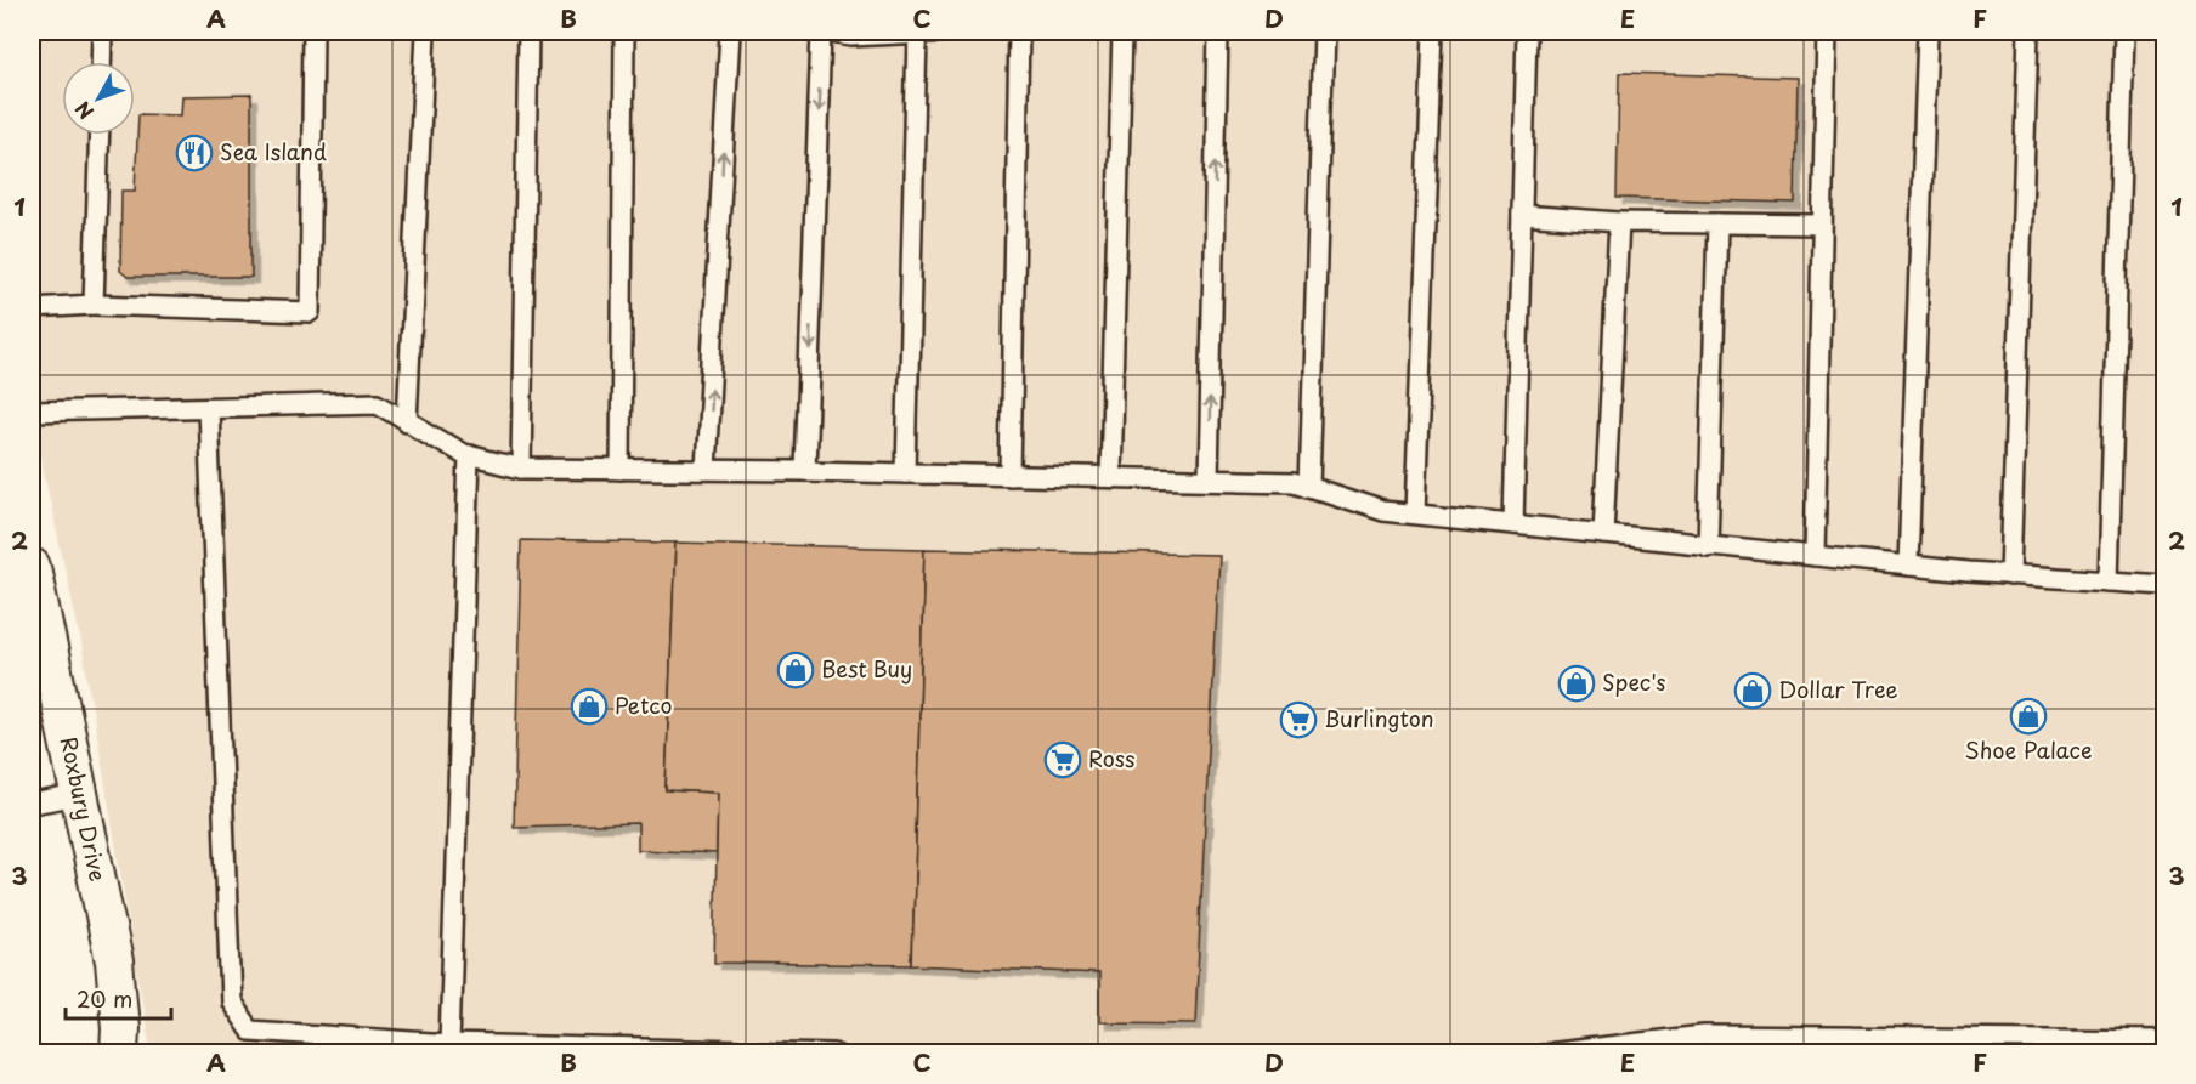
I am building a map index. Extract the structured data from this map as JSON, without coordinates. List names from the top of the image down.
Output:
{
  "streets": {
    "street": ["Roxbury Drive"]
  },
  "places": {
    "restaurant": ["Sea Island"],
    "shop": [
      "Best Buy",
      "Spec's",
      "Dollar Tree",
      "Petco",
      "Shoe Palace"
    ],
    "supermarket": ["Burlington", "Ross"]
  },
  "scale_bar": "20 m",
  "north": "bottom left",
  "grid": {
    "columns": [
      "A",
      "B",
      "C",
      "D",
      "E",
      "F"
    ],
    "rows": ["1", "2", "3"]
  }
}
